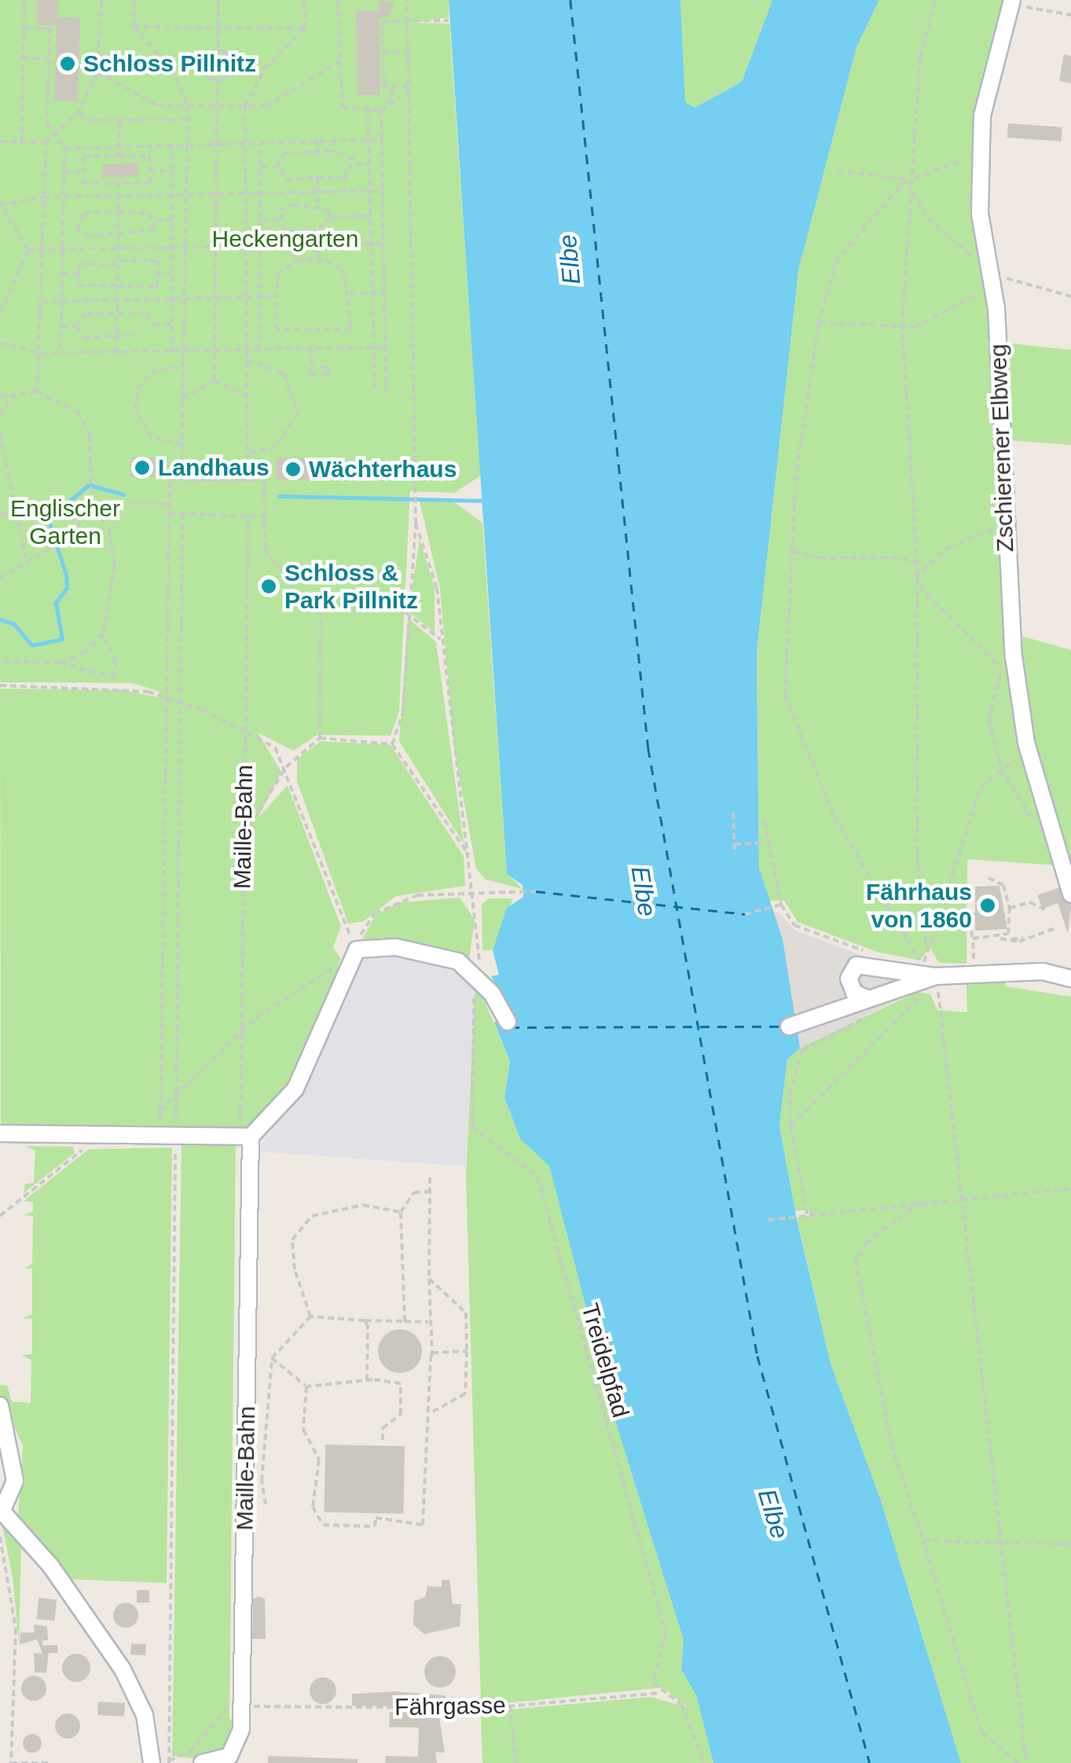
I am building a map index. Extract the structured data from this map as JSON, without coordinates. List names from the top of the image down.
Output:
{
  "streets": {
    "street": ["Zschierener Elbweg", "Maille-Bahn"],
    "path": ["Treidelpfad", "Fährgasse"]
  },
  "crossings": [
    ["Maille-Bahn", "Fährgasse"],
    ["Treidelpfad", "Fährgasse"]
  ],
  "water": ["Elbe"],
  "parks": ["Heckengarten", "Englischer Garten"],
  "places": [
    "Schloss Pillnitz",
    "Landhaus",
    "Wächterhaus",
    "Schloss & Park Pillnitz",
    "Fährhaus von 1860"
  ]
}
